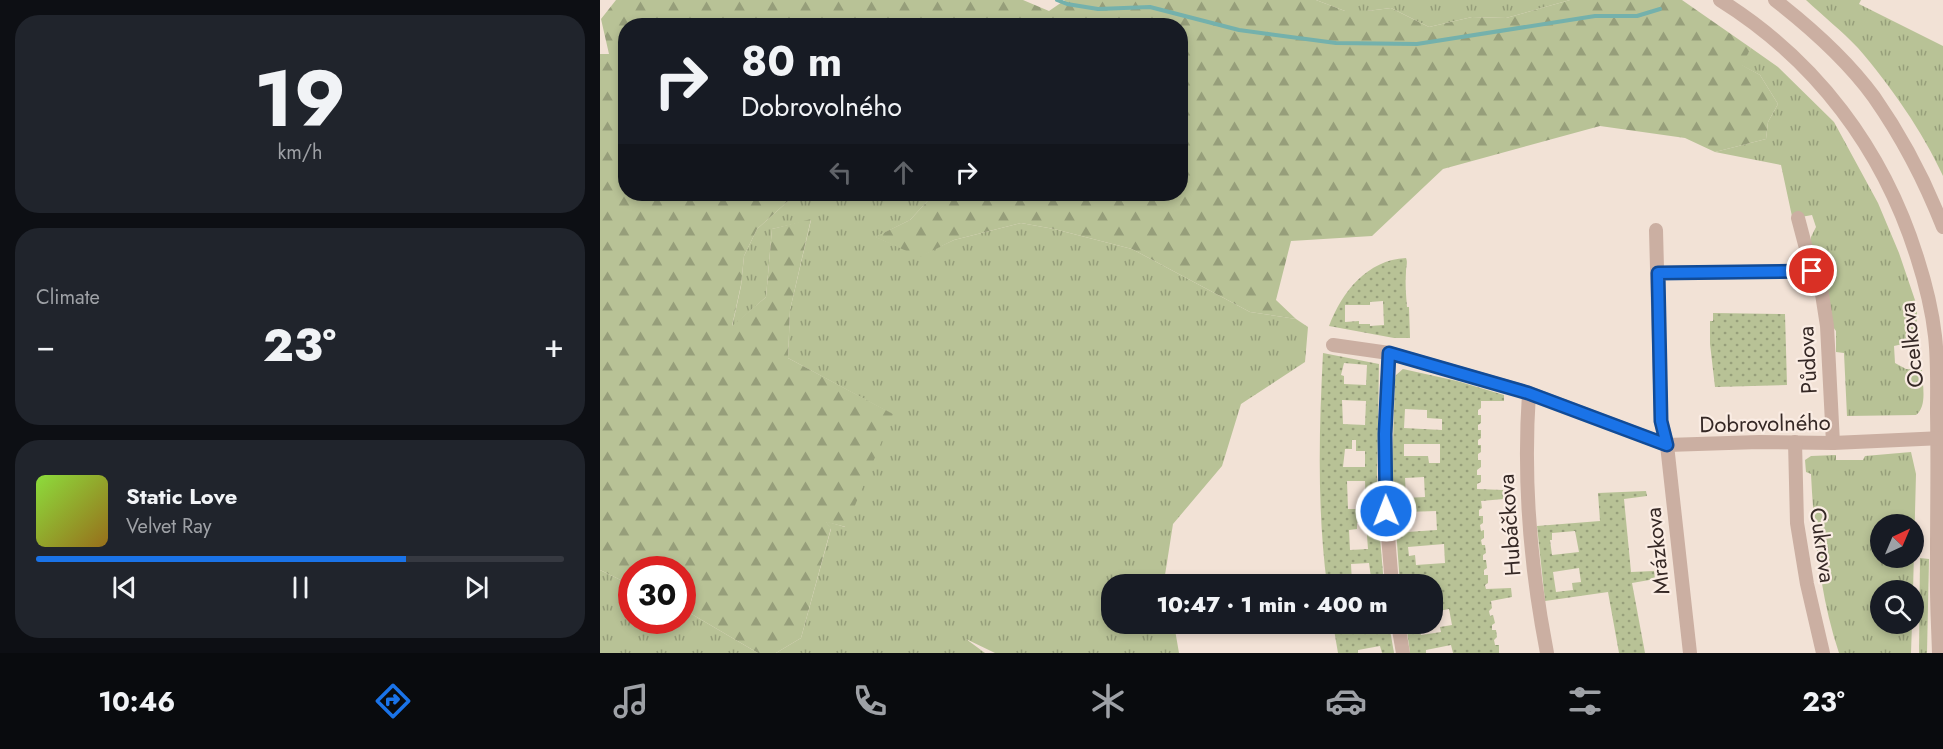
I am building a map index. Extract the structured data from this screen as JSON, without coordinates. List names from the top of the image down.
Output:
{
  "streets": {
    "street": [
      "Ocelkova",
      "Půdova",
      "Dobrovolného",
      "Hubáčkova",
      "Cukrova",
      "Mrázkova"
    ]
  },
  "crossings": [
    ["Ocelkova", "Dobrovolného"],
    ["Půdova", "Dobrovolného"],
    ["Dobrovolného", "Hubáčkova"],
    ["Dobrovolného", "Cukrova"],
    ["Dobrovolného", "Mrázkova"]
  ],
  "north": "top right",
  "page": {
    "tile": [
      ["19", "km/h"],
      "Climate"
    ],
    "turn": ["80 m", "Dobrovolného"],
    "heat": ["−", "23°", "+"],
    "song": ["Static Love", "Velvet Ray"],
    "limit": "30",
    "trip": "10:47 · 1 min · 400 m",
    "tabs": ["10:46", "23°"]
  }
}
